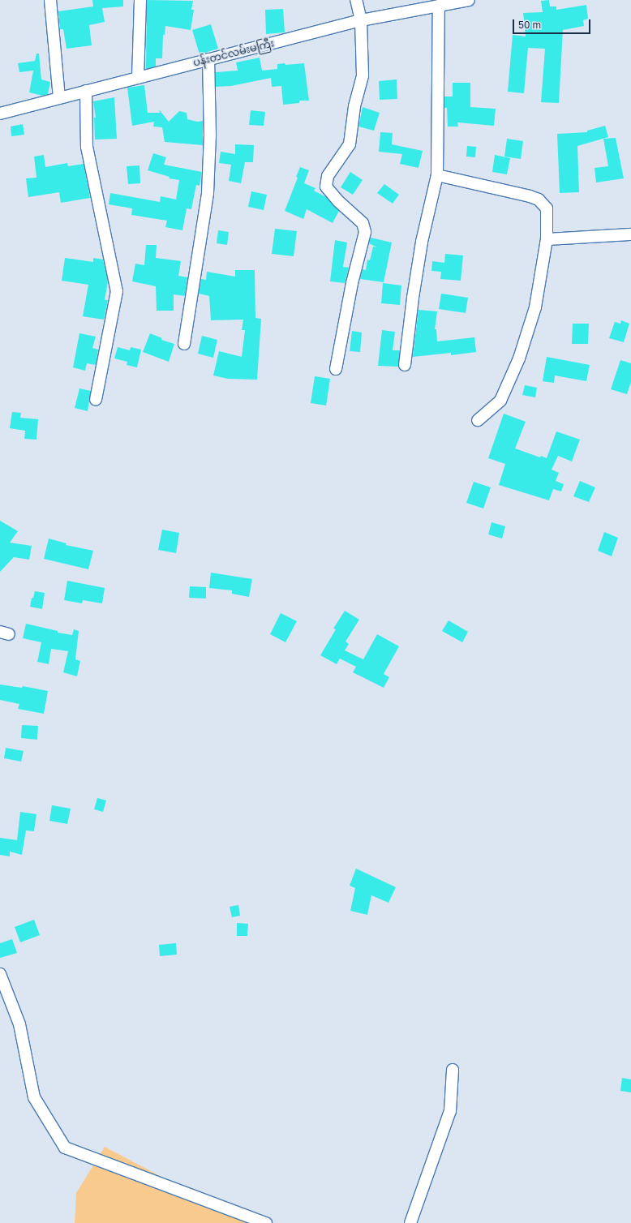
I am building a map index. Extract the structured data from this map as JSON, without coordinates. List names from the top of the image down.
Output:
{
  "streets": {
    "street": ["ပန်းတင်လမ်းမကြီး"]
  },
  "scale_bar": "50 m"
}
